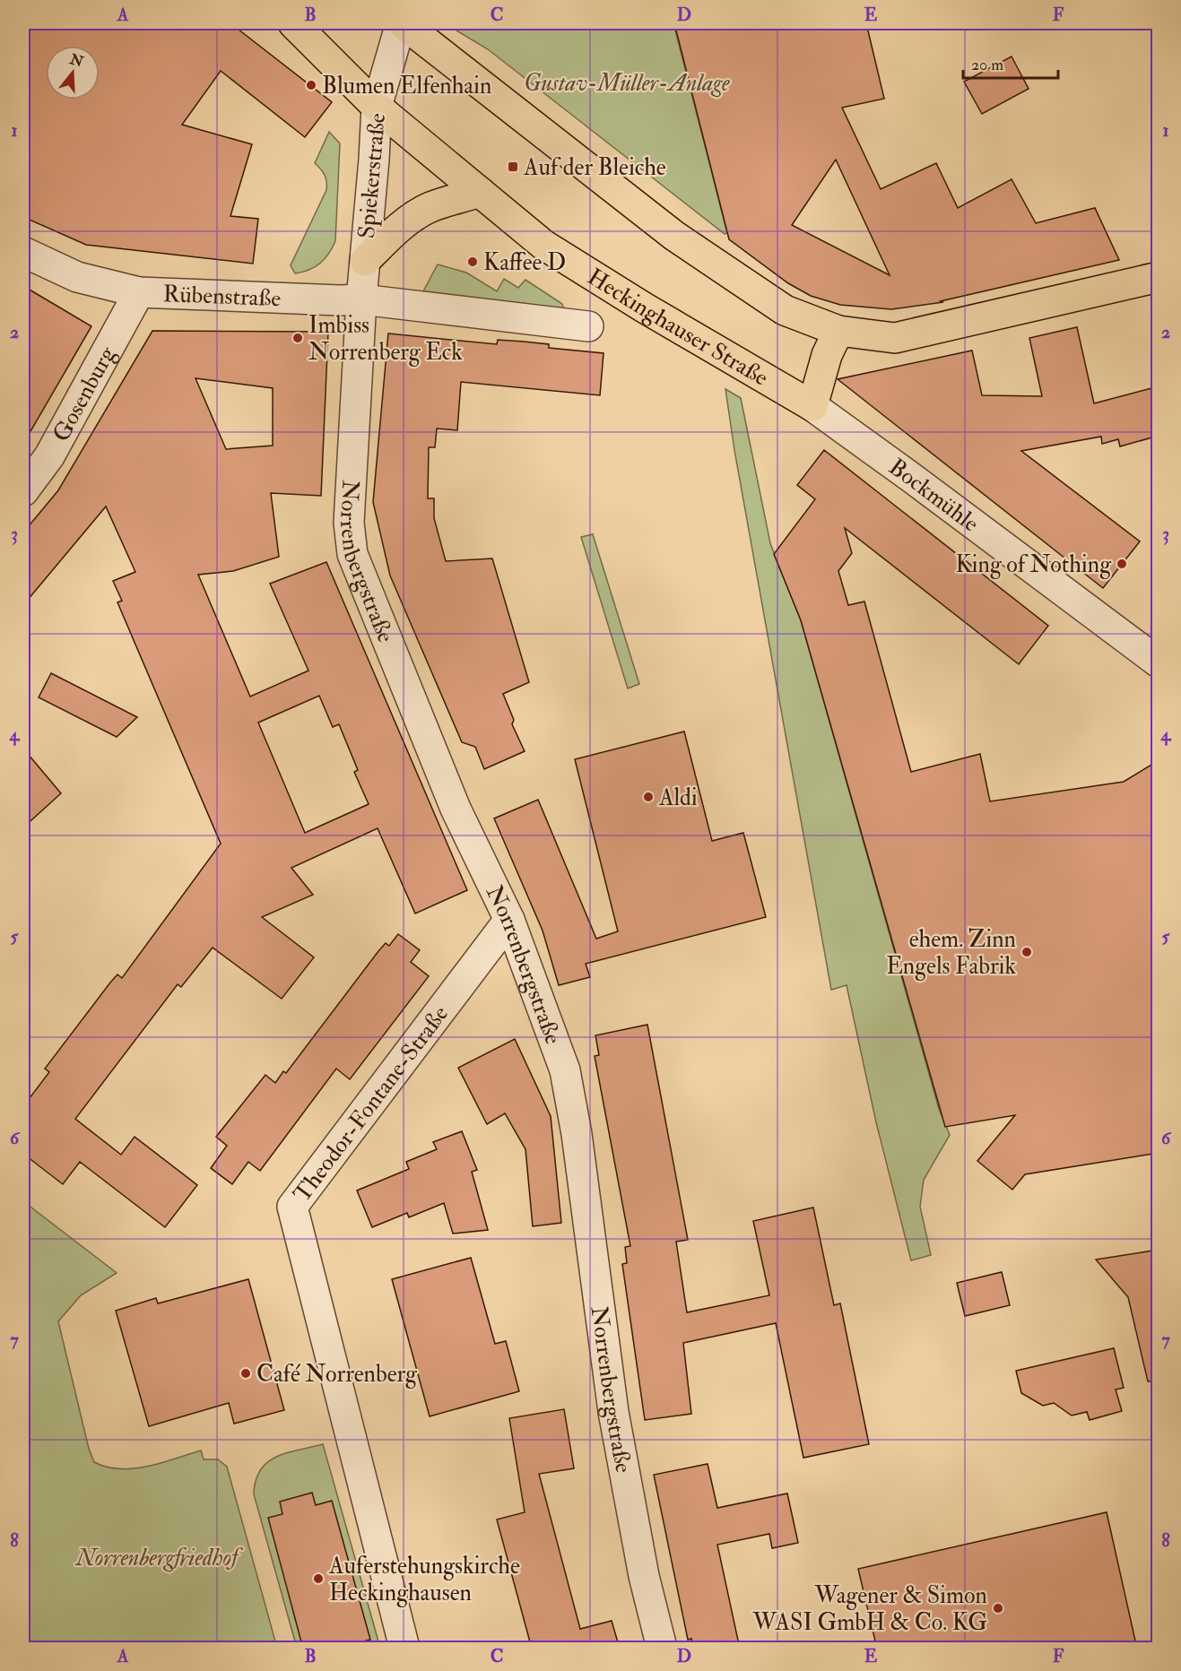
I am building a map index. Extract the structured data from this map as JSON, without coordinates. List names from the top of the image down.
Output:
{
  "streets": {
    "main road": ["Heckinghauser Straße"],
    "street": [
      "Spiekerstraße",
      "Rübenstraße",
      "Gosenburg",
      "Bockmühle",
      "Norrenbergstraße",
      "Theodor-Fontane-Straße"
    ]
  },
  "crossings": [
    ["Spiekerstraße", "Rübenstraße"],
    ["Spiekerstraße", "Heckinghauser Straße"],
    ["Spiekerstraße", "Norrenbergstraße"],
    ["Rübenstraße", "Gosenburg"],
    ["Rübenstraße", "Norrenbergstraße"],
    ["Heckinghauser Straße", "Bockmühle"],
    ["Norrenbergstraße", "Theodor-Fontane-Straße"]
  ],
  "parks": ["Gustav-Müller-Anlage", "Norrenbergfriedhof"],
  "places": {
    "other": [
      "Blumen Elfenhain",
      "Kaffee D",
      "Imbiss Norrenberg Eck",
      "King of Nothing",
      "Aldi",
      "ehem. Zinn Engels Fabrik",
      "Café Norrenberg",
      "Auferstehungskirche Heckinghausen",
      "Wagener & Simon WASI GmbH & Co. KG"
    ],
    "transit": ["Auf der Bleiche"]
  },
  "scale_bar": "20 m",
  "north": "top",
  "grid": {
    "columns": [
      "A",
      "B",
      "C",
      "D",
      "E",
      "F"
    ],
    "rows": [
      "1",
      "2",
      "3",
      "4",
      "5",
      "6",
      "7",
      "8"
    ]
  }
}
